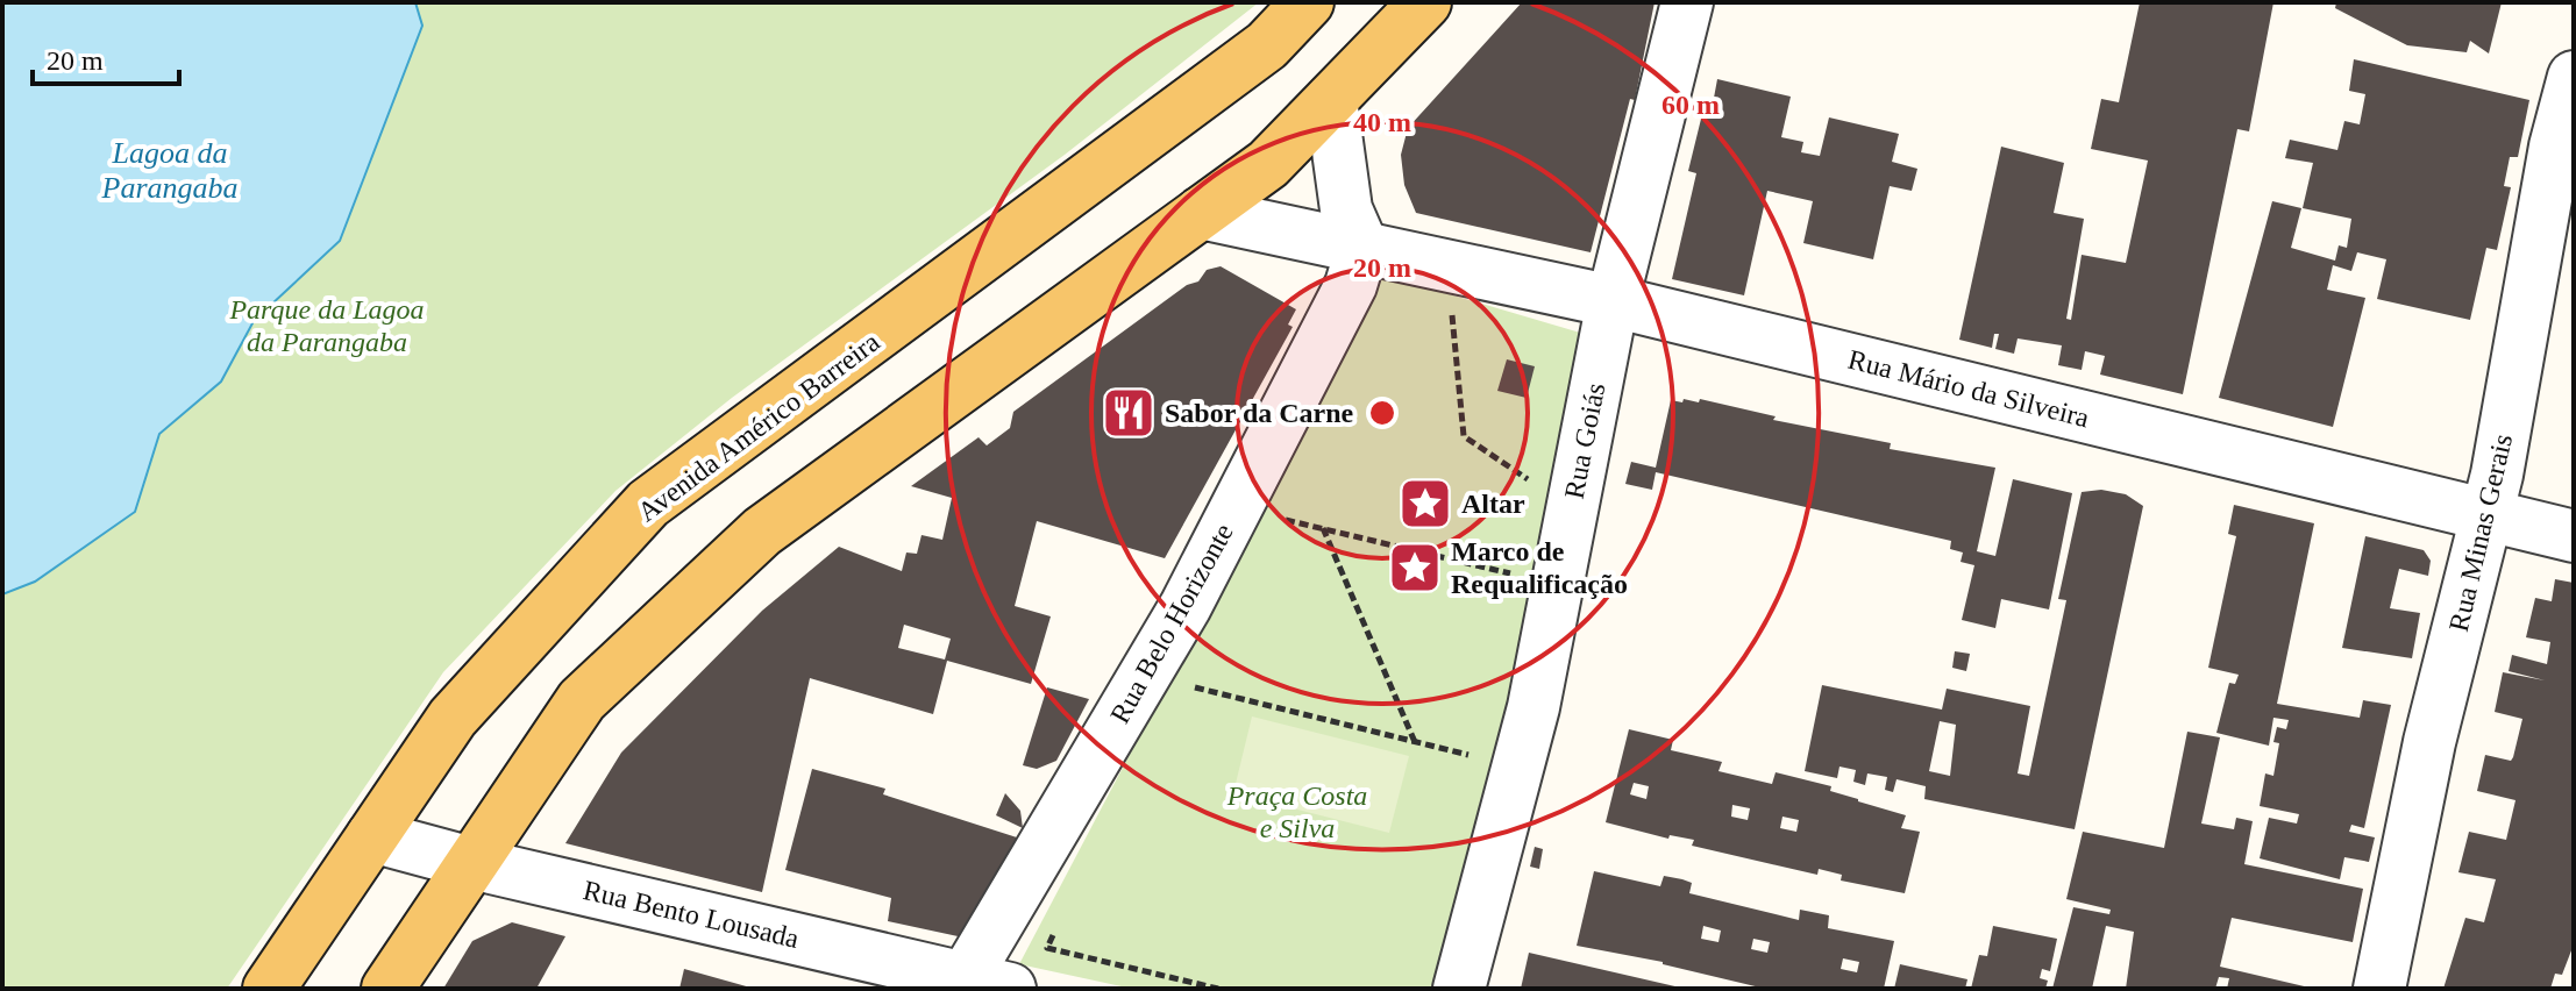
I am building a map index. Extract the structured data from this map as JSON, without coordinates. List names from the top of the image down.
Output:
{
  "streets": {
    "main road": ["Avenida Américo Barreira"],
    "street": [
      "Rua Mário da Silveira",
      "Rua Goiás",
      "Rua Minas Gerais",
      "Rua Belo Horizonte",
      "Rua Bento Lousada"
    ]
  },
  "crossings": [
    ["Rua Mário da Silveira", "Rua Goiás"],
    ["Rua Mário da Silveira", "Rua Minas Gerais"],
    ["Rua Mário da Silveira", "Rua Belo Horizonte"],
    ["Avenida Américo Barreira", "Rua Bento Lousada"],
    ["Rua Belo Horizonte", "Rua Bento Lousada"]
  ],
  "water": ["Lagoa da Parangaba"],
  "parks": ["Parque da Lagoa da Parangaba", "Praça Costa e Silva"],
  "places": {
    "restaurant": ["Sabor da Carne"],
    "place": ["Altar", "Marco de Requalificação"]
  },
  "scale_bar": "20 m",
  "rings": ["60 m", "40 m", "20 m"]
}
